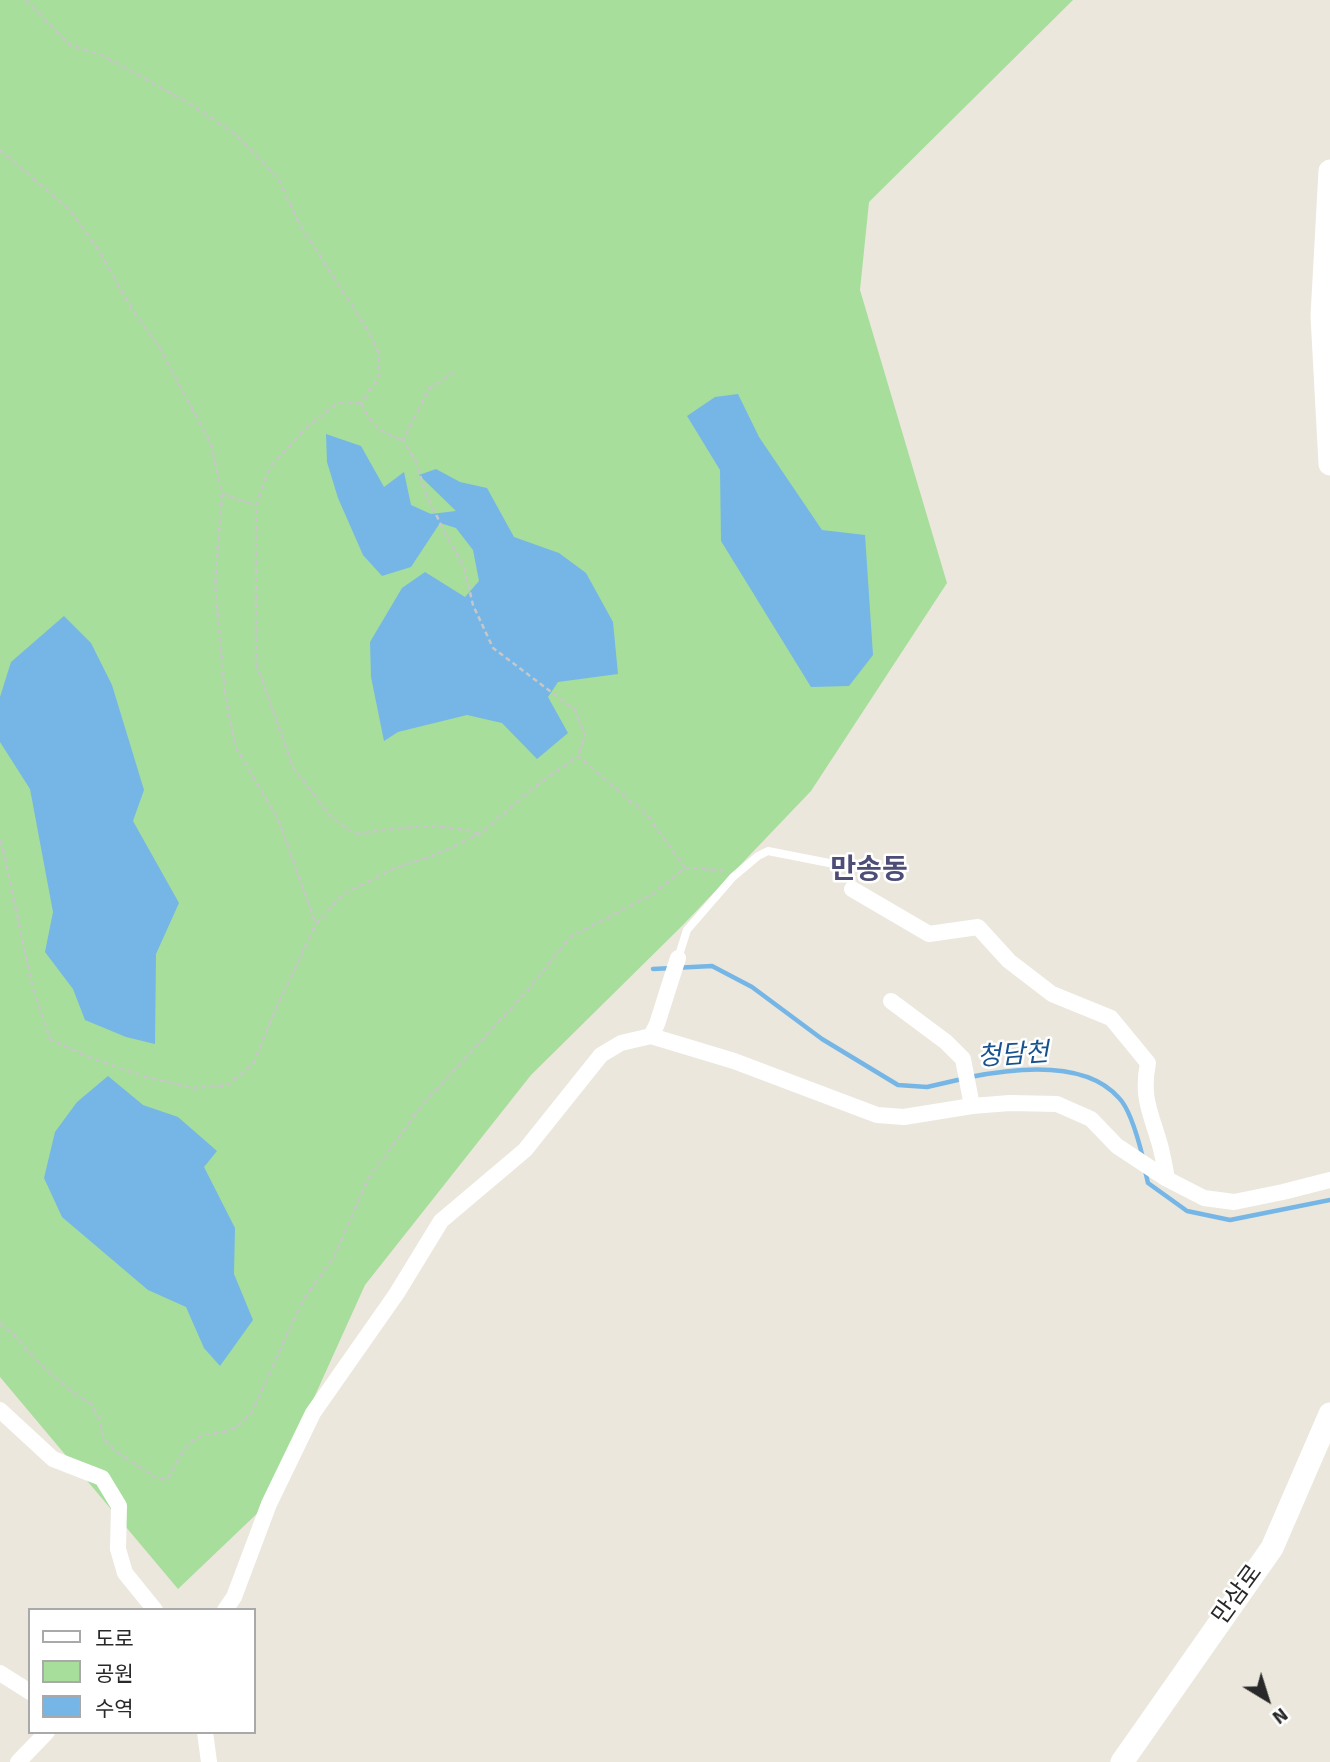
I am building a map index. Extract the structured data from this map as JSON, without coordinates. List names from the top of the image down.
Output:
{
  "streets": {
    "street": ["만삼로"]
  },
  "districts": ["만송동"],
  "water": ["청담천"],
  "legend": ["도로", "공원", "수역"],
  "north": "bottom right"
}
